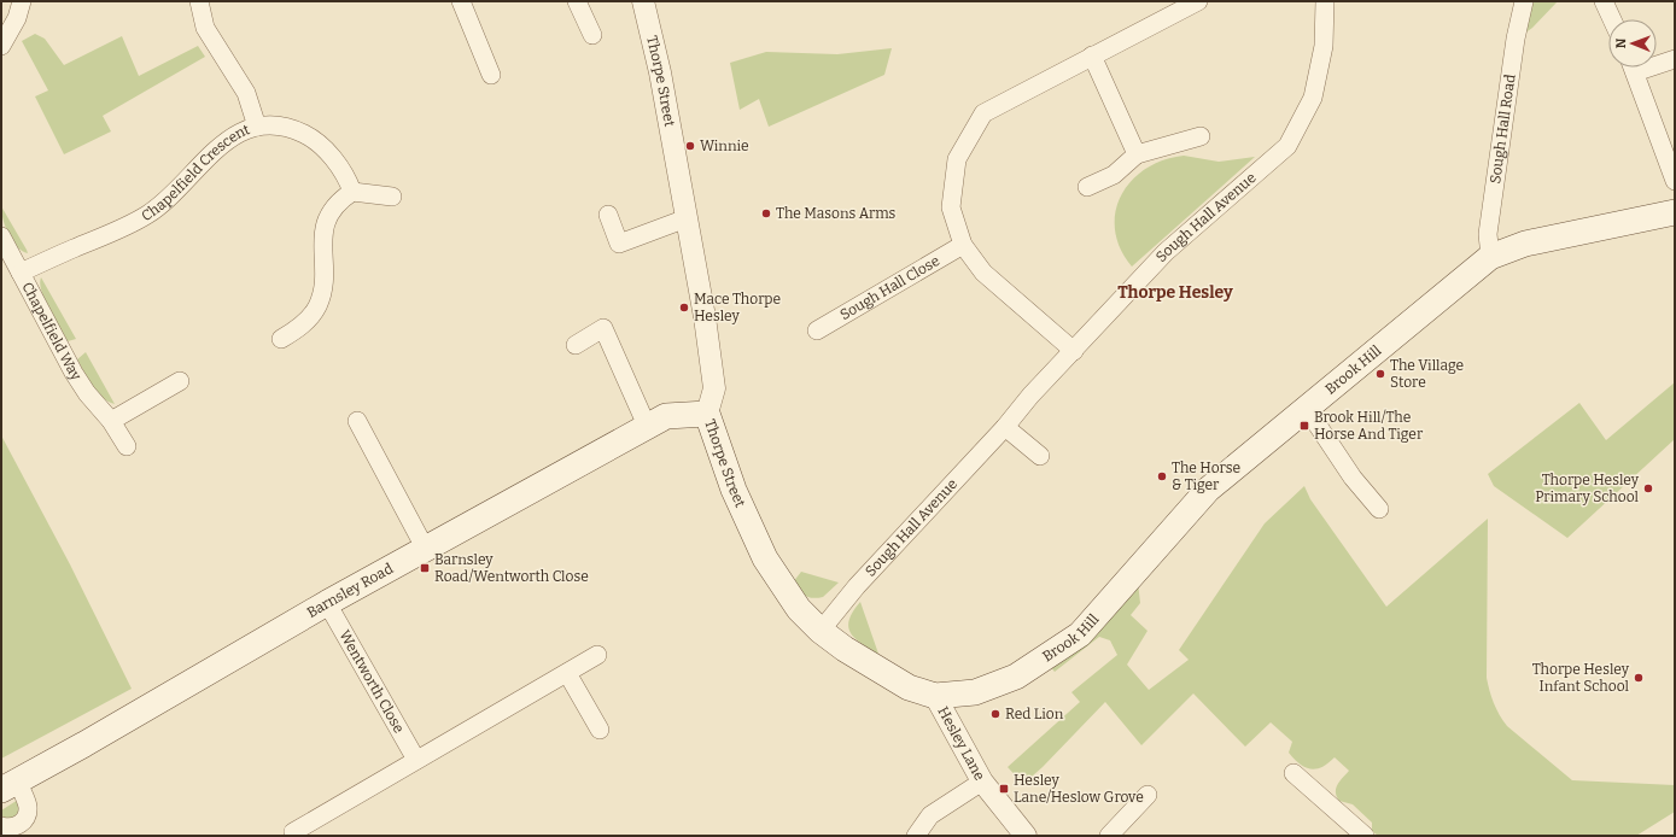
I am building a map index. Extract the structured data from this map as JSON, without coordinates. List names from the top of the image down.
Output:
{
  "streets": {
    "main road": ["Thorpe Street", "Brook Hill", "Barnsley Road"],
    "street": [
      "Sough Hall Road",
      "Chapelfield Crescent",
      "Sough Hall Avenue",
      "Sough Hall Close",
      "Chapelfield Way",
      "Wentworth Close",
      "Hesley Lane"
    ]
  },
  "crossings": [
    ["Thorpe Street", "Sough Hall Avenue"],
    ["Thorpe Street", "Brook Hill"],
    ["Thorpe Street", "Barnsley Road"],
    ["Thorpe Street", "Hesley Lane"],
    ["Sough Hall Road", "Brook Hill"],
    ["Chapelfield Crescent", "Chapelfield Way"],
    ["Brook Hill", "Hesley Lane"],
    ["Barnsley Road", "Wentworth Close"]
  ],
  "districts": ["Thorpe Hesley"],
  "places": {
    "other": [
      "Winnie",
      "The Masons Arms",
      "Mace Thorpe Hesley",
      "The Village Store",
      "The Horse & Tiger",
      "Thorpe Hesley Primary School",
      "Thorpe Hesley Infant School",
      "Red Lion"
    ],
    "transit": ["Brook Hill/The Horse And Tiger", "Barnsley Road/Wentworth Close", "Hesley Lane/Heslow Grove"]
  },
  "north": "left"
}
